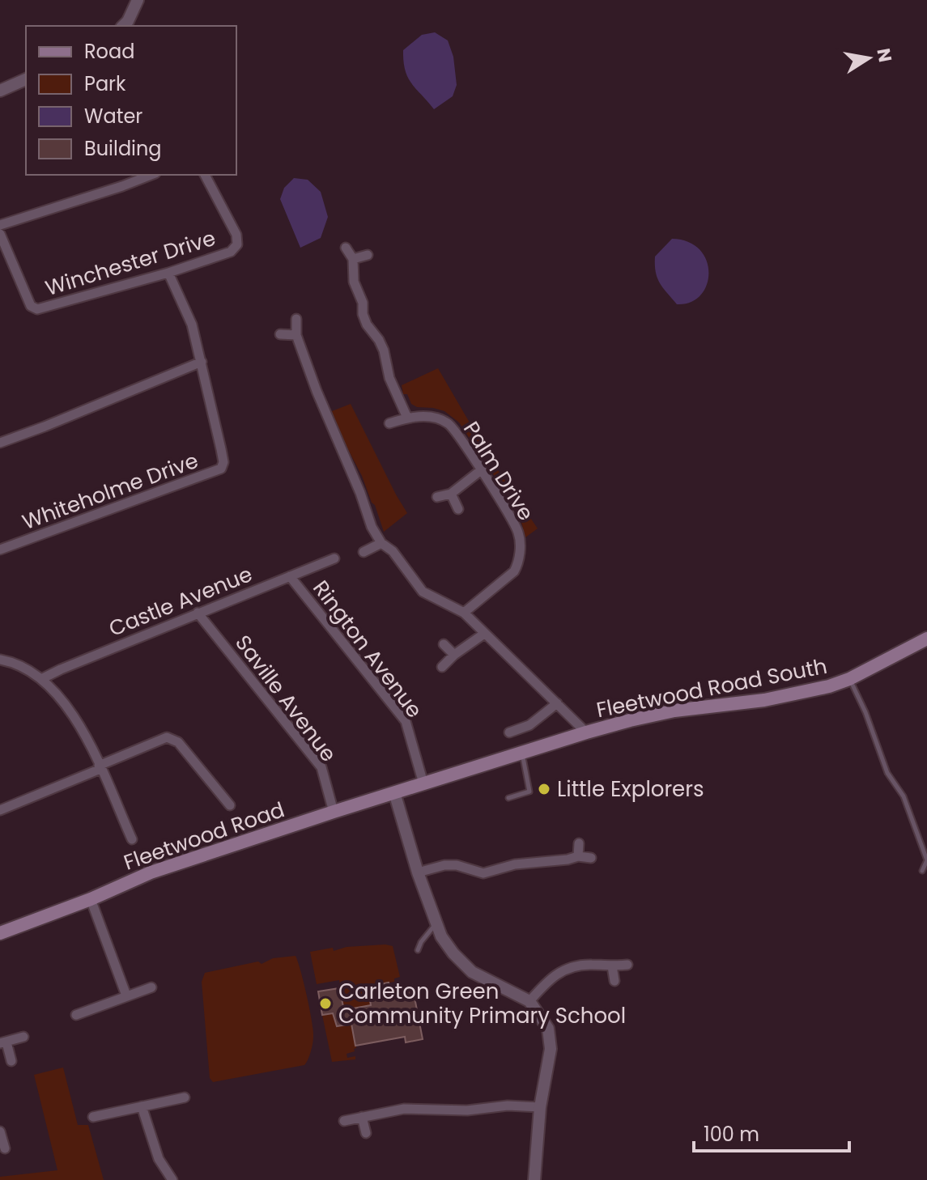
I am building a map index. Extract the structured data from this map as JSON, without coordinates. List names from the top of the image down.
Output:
{
  "streets": {
    "main road": ["Fleetwood Road South", "Fleetwood Road"],
    "street": [
      "Winchester Drive",
      "Palm Drive",
      "Whiteholme Drive",
      "Castle Avenue",
      "Rington Avenue",
      "Saville Avenue"
    ]
  },
  "crossings": [
    ["Winchester Drive", "Whiteholme Drive"],
    ["Castle Avenue", "Rington Avenue"],
    ["Castle Avenue", "Saville Avenue"],
    ["Rington Avenue", "Fleetwood Road South"],
    ["Rington Avenue", "Fleetwood Road"],
    ["Fleetwood Road South", "Fleetwood Road"],
    ["Saville Avenue", "Fleetwood Road"]
  ],
  "places": ["Little Explorers", "Carleton Green Community Primary School"],
  "legend": [
    "Road",
    "Park",
    "Water",
    "Building"
  ],
  "scale_bar": "100 m",
  "north": "right"
}
